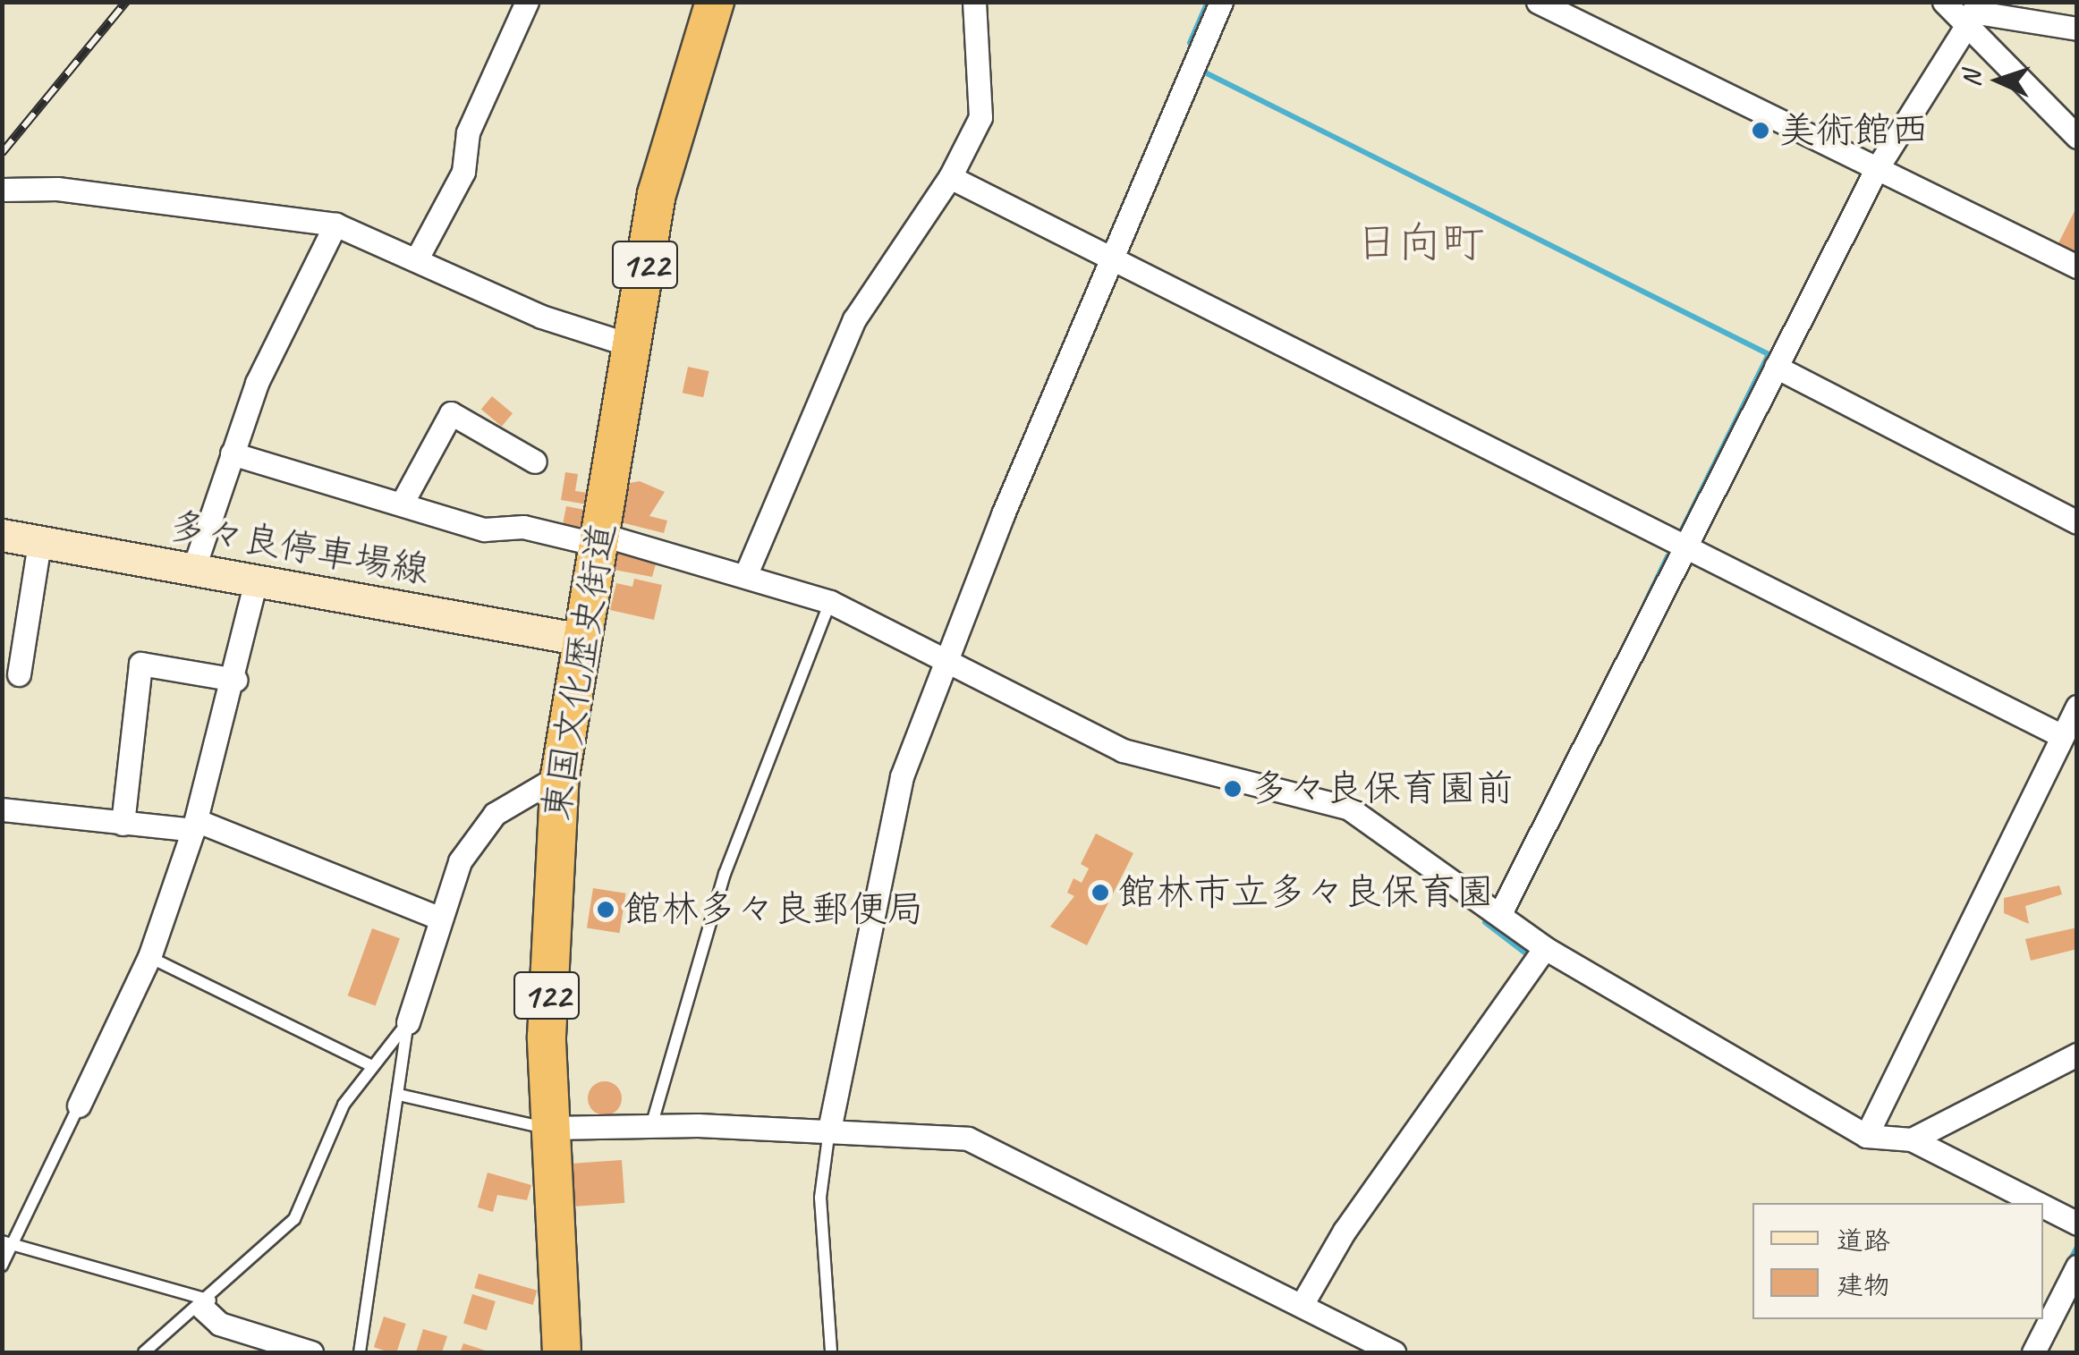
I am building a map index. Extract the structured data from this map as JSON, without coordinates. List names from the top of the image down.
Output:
{
  "streets": {
    "highway": ["122", "東国文化歴史街道"],
    "main road": ["多々良停車場線"]
  },
  "crossings": [
    ["多々良停車場線", "東国文化歴史街道"]
  ],
  "districts": ["日向町"],
  "places": [
    "美術館西",
    "多々良保育園前",
    "館林市立多々良保育園",
    "館林多々良郵便局"
  ],
  "legend": ["道路", "建物"],
  "north": "left"
}
